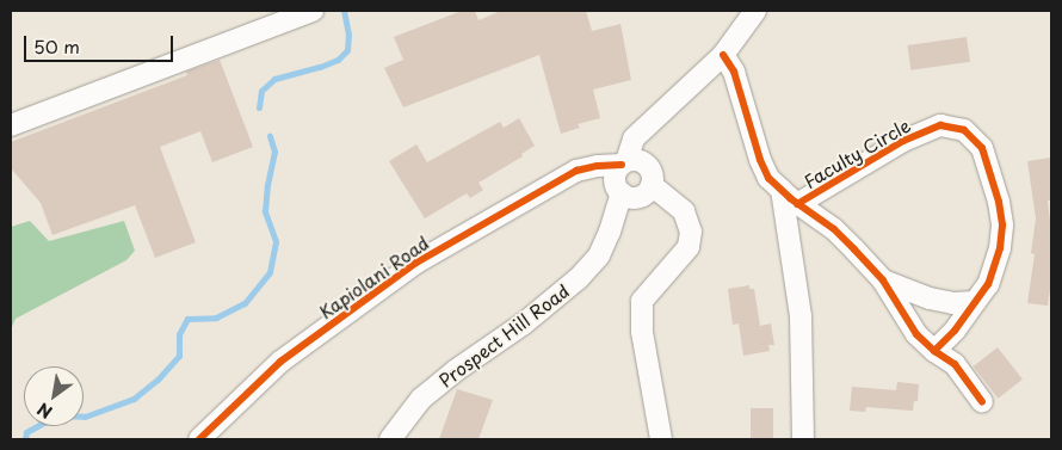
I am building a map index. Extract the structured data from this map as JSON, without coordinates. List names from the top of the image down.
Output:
{
  "streets": {
    "street": ["Faculty Circle", "Kapiolani Road", "Prospect Hill Road"]
  },
  "crossings": [
    ["Kapiolani Road", "Prospect Hill Road"]
  ],
  "scale_bar": "50 m",
  "north": "bottom left"
}
